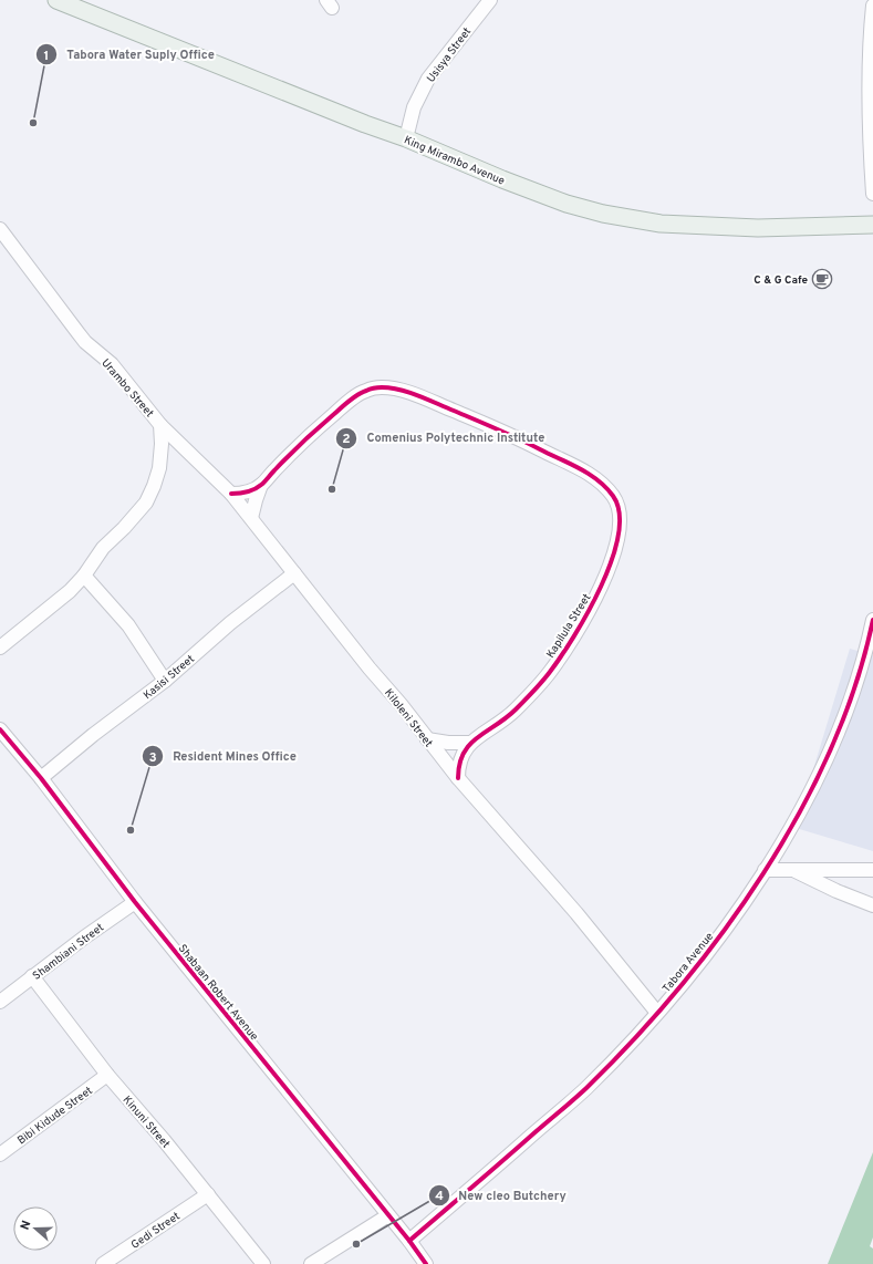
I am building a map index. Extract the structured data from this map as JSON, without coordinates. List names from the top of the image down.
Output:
{
  "streets": {
    "main road": ["King Mirambo Avenue"],
    "street": [
      "Usisya Street",
      "Urambo Street",
      "Kapilula Street",
      "Kasisi Street",
      "Kiloleni Street",
      "Shambiani Street",
      "Tabora Avenue",
      "Shabaan Robert Avenue",
      "Bibi Kidude Street",
      "Kinuni Street",
      "Gedi Street"
    ]
  },
  "crossings": [
    ["Usisya Street", "King Mirambo Avenue"],
    ["Urambo Street", "Kiloleni Street"],
    ["Kapilula Street", "Kiloleni Street"],
    ["Kasisi Street", "Kiloleni Street"],
    ["Kasisi Street", "Shabaan Robert Avenue"],
    ["Kiloleni Street", "Tabora Avenue"],
    ["Shambiani Street", "Shabaan Robert Avenue"],
    ["Shambiani Street", "Kinuni Street"],
    ["Tabora Avenue", "Shabaan Robert Avenue"],
    ["Bibi Kidude Street", "Kinuni Street"],
    ["Kinuni Street", "Gedi Street"]
  ],
  "places": {
    "other": [
      "Tabora Water Suply Office",
      "Comenius Polytechnic Institute",
      "Resident Mines Office",
      "New cleo Butchery"
    ],
    "cafe": ["C & G Cafe"]
  },
  "north": "left"
}
